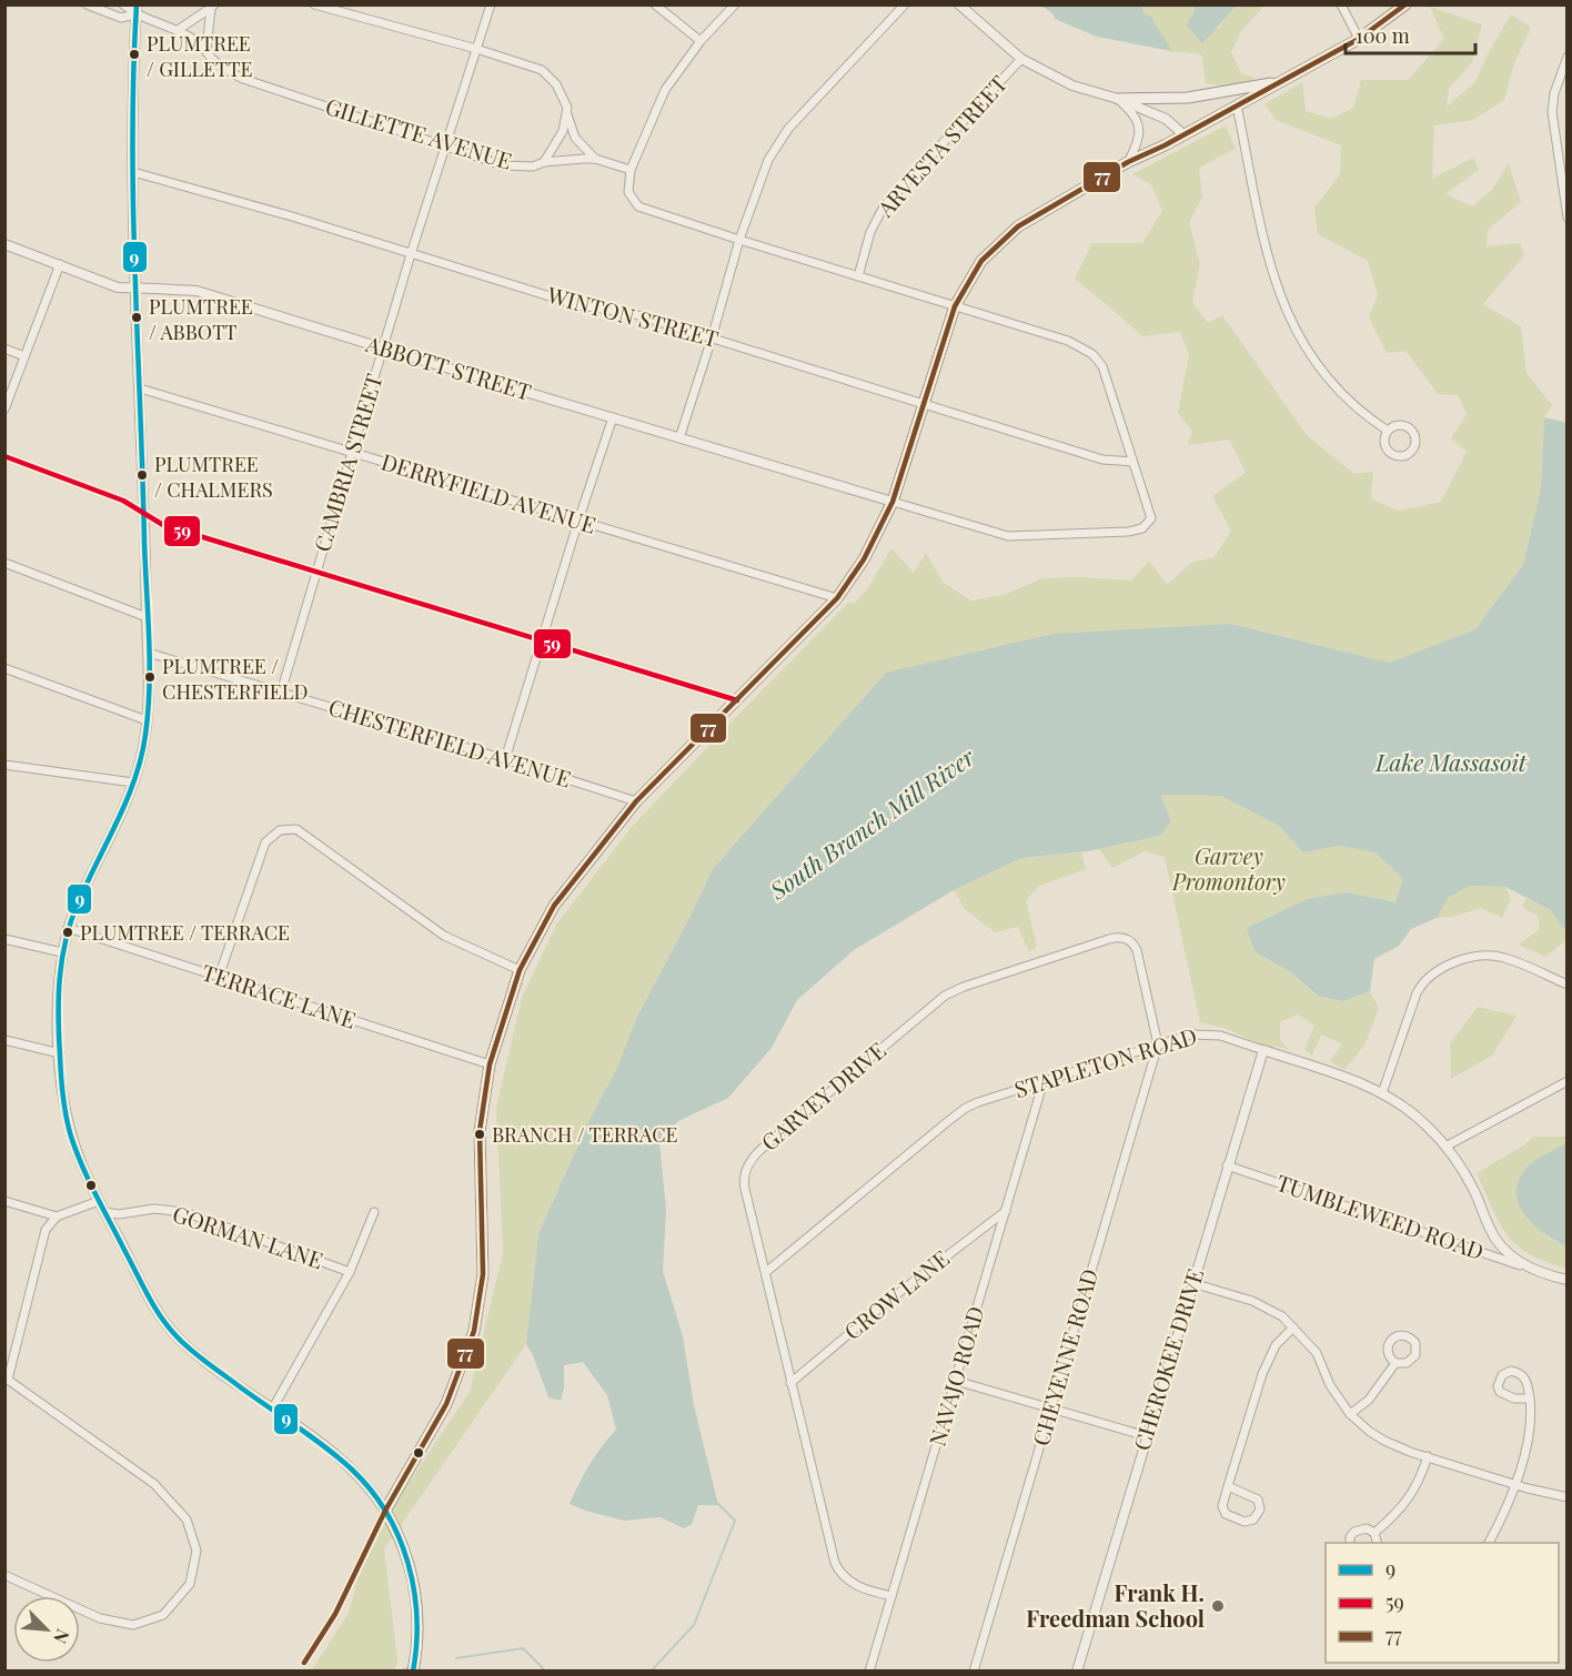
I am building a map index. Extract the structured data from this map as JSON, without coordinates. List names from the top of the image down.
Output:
{
  "streets": {
    "street": [
      "GILLETTE AVENUE",
      "ARVESTA STREET",
      "WINTON STREET",
      "ABBOTT STREET",
      "CAMBRIA STREET",
      "DERRYFIELD AVENUE",
      "CHESTERFIELD AVENUE",
      "TERRACE LANE",
      "STAPLETON ROAD",
      "GARVEY DRIVE",
      "TUMBLEWEED ROAD",
      "GORMAN LANE",
      "CROW LANE",
      "CHEYENNE ROAD",
      "CHEROKEE DRIVE",
      "NAVAJO ROAD"
    ]
  },
  "crossings": [
    ["GILLETTE AVENUE", "CAMBRIA STREET"],
    ["WINTON STREET", "CAMBRIA STREET"],
    ["ABBOTT STREET", "CAMBRIA STREET"],
    ["CAMBRIA STREET", "DERRYFIELD AVENUE"],
    ["CAMBRIA STREET", "CHESTERFIELD AVENUE"],
    ["STAPLETON ROAD", "GARVEY DRIVE"],
    ["STAPLETON ROAD", "TUMBLEWEED ROAD"],
    ["STAPLETON ROAD", "CHEYENNE ROAD"],
    ["STAPLETON ROAD", "CHEROKEE DRIVE"],
    ["STAPLETON ROAD", "NAVAJO ROAD"],
    ["GARVEY DRIVE", "CROW LANE"],
    ["GARVEY DRIVE", "CHEYENNE ROAD"],
    ["GARVEY DRIVE", "NAVAJO ROAD"],
    ["TUMBLEWEED ROAD", "CHEROKEE DRIVE"],
    ["CROW LANE", "NAVAJO ROAD"]
  ],
  "water": ["Lake Massasoit", "South Branch Mill River"],
  "parks": ["Garvey Promontory"],
  "places": [
    "PLUMTREE / GILLETTE",
    "PLUMTREE / ABBOTT",
    "PLUMTREE / CHALMERS",
    "PLUMTREE / CHESTERFIELD",
    "PLUMTREE / TERRACE",
    "BRANCH / TERRACE",
    "Frank H. Freedman School"
  ],
  "lines": ["transit line 9", "transit line 77", "transit line 59"],
  "legend": ["9", "59", "77"],
  "scale_bar": "100 m",
  "north": "bottom right"
}
